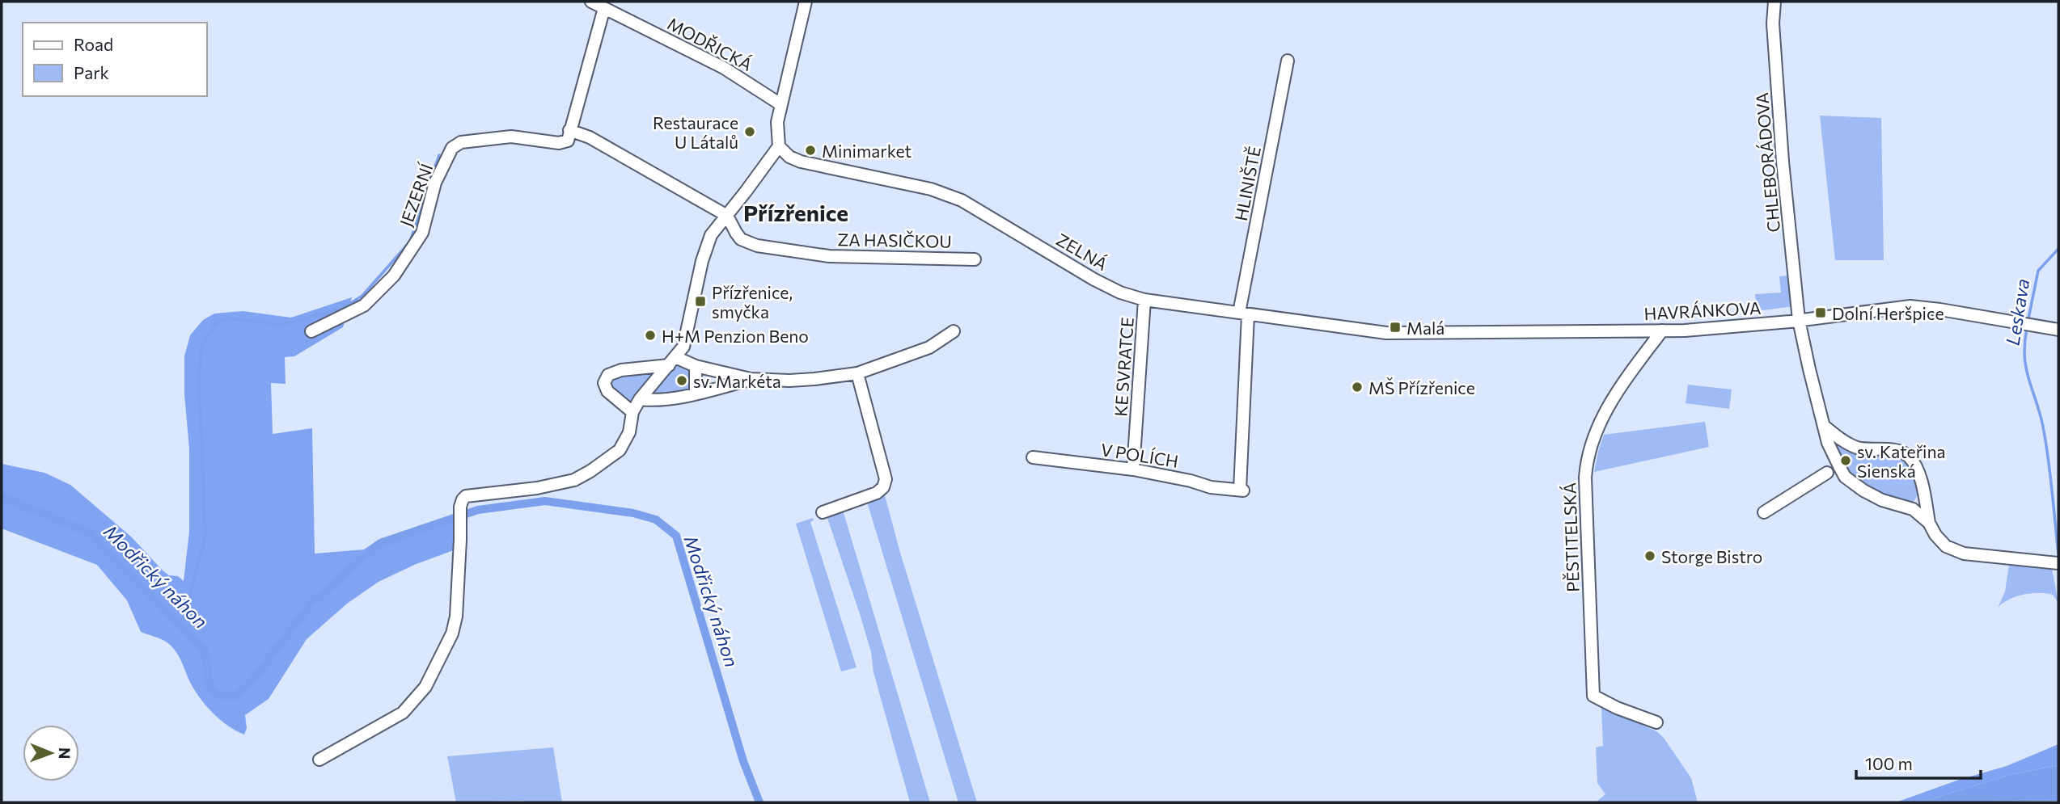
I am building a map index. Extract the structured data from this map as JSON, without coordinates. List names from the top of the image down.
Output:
{
  "streets": {
    "street": [
      "MODŘICKÁ",
      "CHLEBORÁDOVA",
      "HLINIŠTĚ",
      "JEZERNÍ",
      "ZA HASIČKOU",
      "ZELNÁ",
      "HAVRÁNKOVA",
      "KE SVRATCE",
      "V POLÍCH",
      "PĚSTITELSKÁ"
    ]
  },
  "crossings": [
    ["CHLEBORÁDOVA", "HAVRÁNKOVA"],
    ["HLINIŠTĚ", "ZELNÁ"],
    ["HLINIŠTĚ", "V POLÍCH"],
    ["ZELNÁ", "HAVRÁNKOVA"],
    ["ZELNÁ", "KE SVRATCE"],
    ["ZELNÁ", "V POLÍCH"],
    ["HAVRÁNKOVA", "PĚSTITELSKÁ"],
    ["KE SVRATCE", "V POLÍCH"]
  ],
  "districts": ["Přízřenice"],
  "water": ["Leskava", "Modřický náhon"],
  "places": {
    "other": [
      "Restaurace U Látalů",
      "Minimarket",
      "H+M Penzion Beno",
      "sv. Markéta",
      "MŠ Přízřenice",
      "sv. Kateřina Sienská",
      "Storge Bistro"
    ],
    "transit": ["Přízřenice, smyčka", "Dolní Heršpice", "Malá"]
  },
  "legend": ["Road", "Park"],
  "scale_bar": "100 m",
  "north": "right"
}
